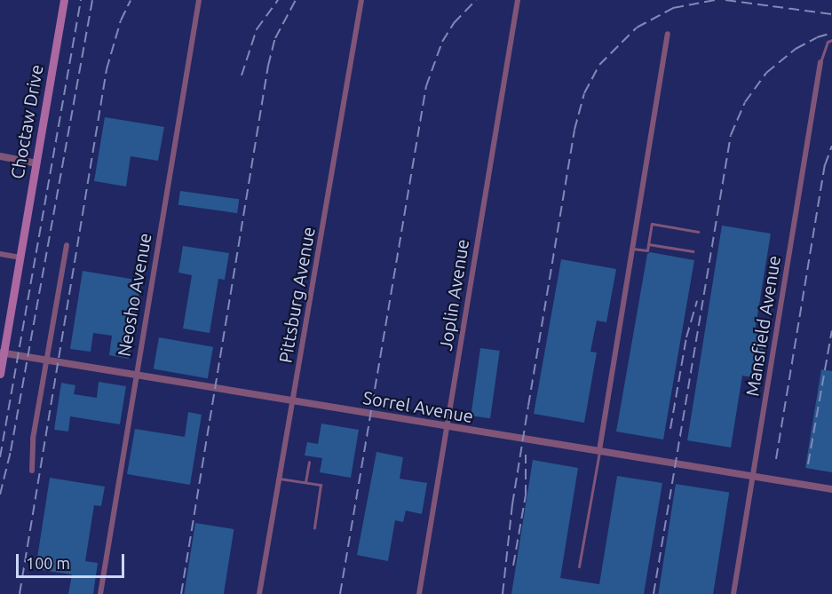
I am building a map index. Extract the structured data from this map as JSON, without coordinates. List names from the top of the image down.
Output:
{
  "streets": {
    "main road": ["Choctaw Drive"],
    "street": [
      "Neosho Avenue",
      "Pittsburg Avenue",
      "Joplin Avenue",
      "Mansfield Avenue",
      "Sorrel Avenue"
    ]
  },
  "crossings": [
    ["Choctaw Drive", "Sorrel Avenue"],
    ["Neosho Avenue", "Sorrel Avenue"],
    ["Pittsburg Avenue", "Sorrel Avenue"],
    ["Joplin Avenue", "Sorrel Avenue"],
    ["Mansfield Avenue", "Sorrel Avenue"]
  ],
  "scale_bar": "100 m"
}
